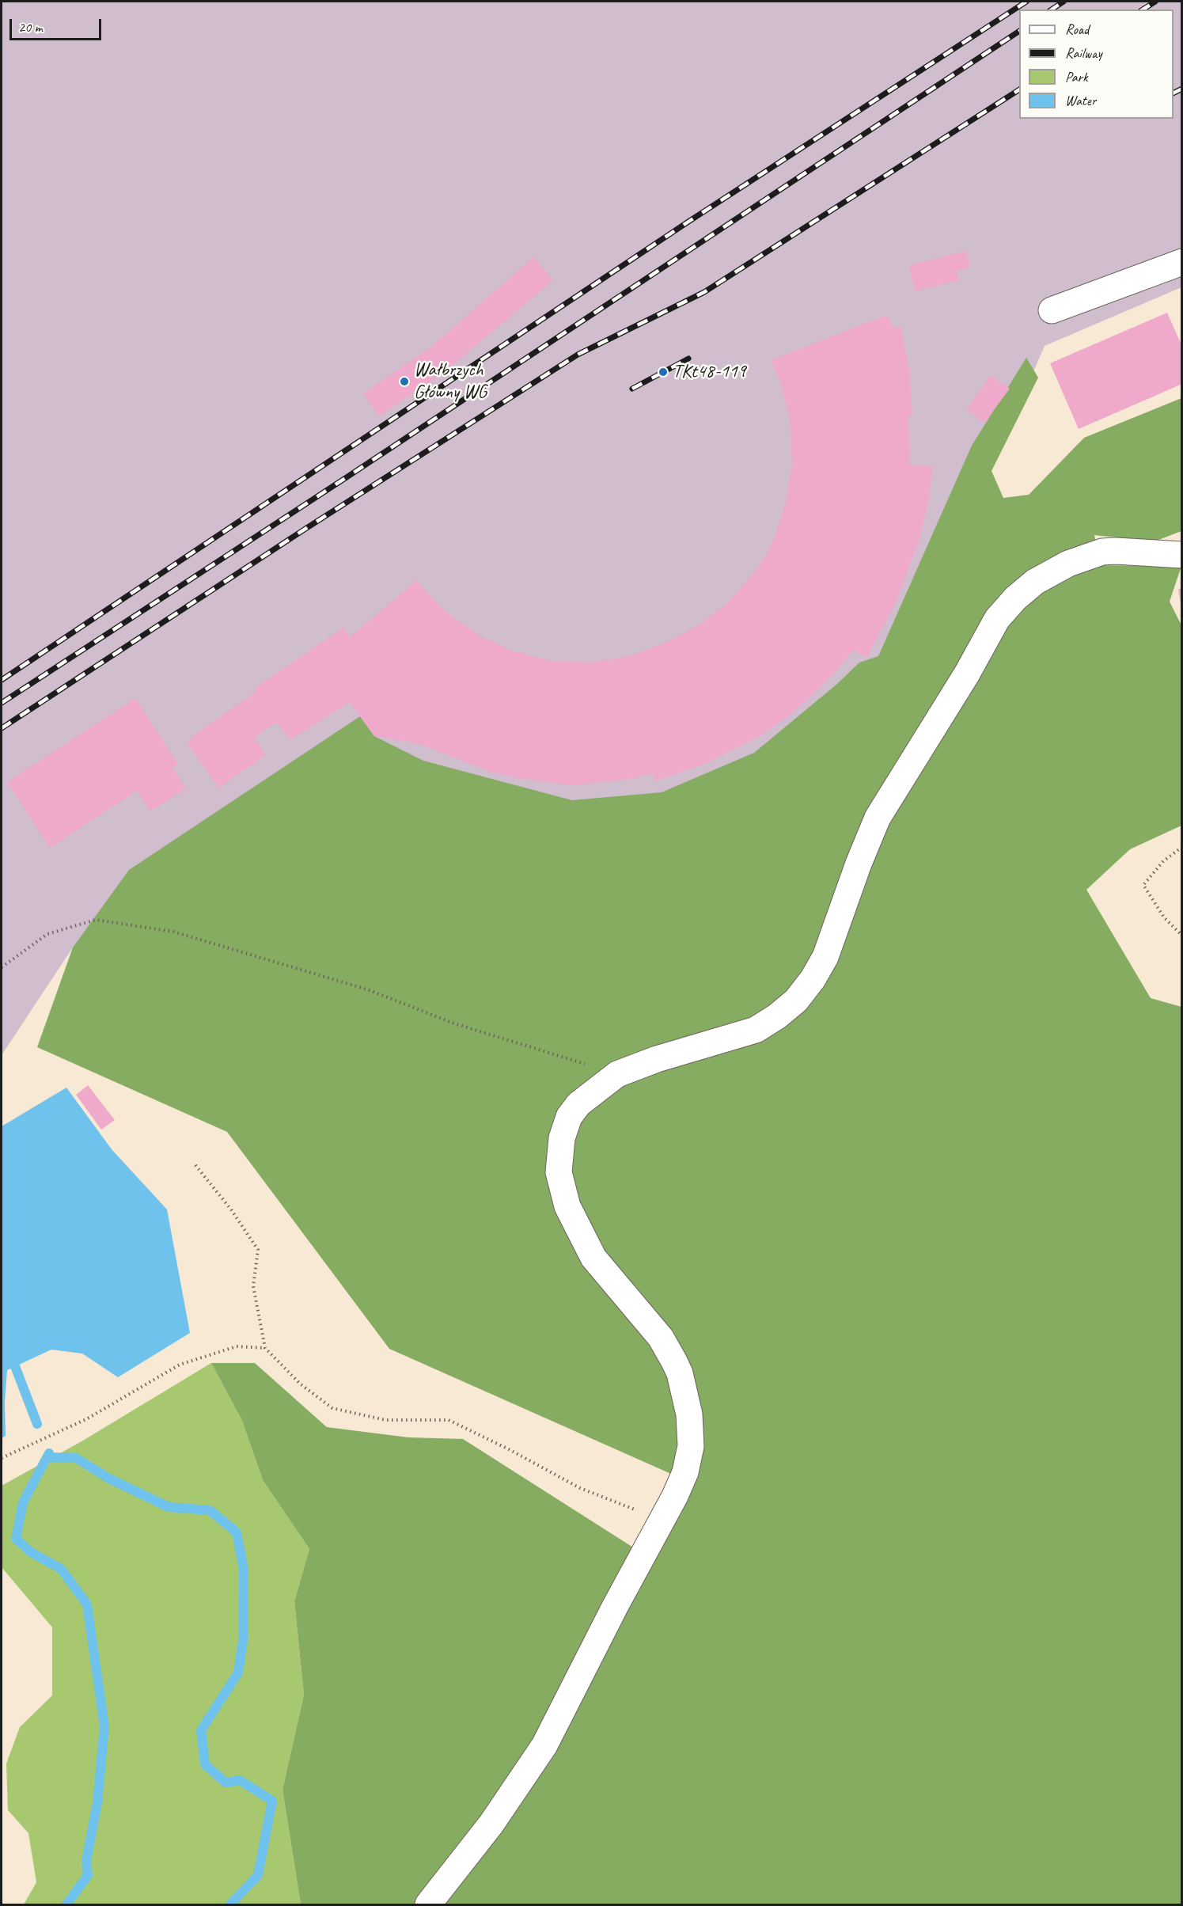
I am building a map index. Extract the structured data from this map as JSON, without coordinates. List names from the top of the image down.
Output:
{
  "places": ["TKt48-119", "Wałbrzych Główny WG"],
  "legend": [
    "Road",
    "Railway",
    "Park",
    "Water"
  ],
  "scale_bar": "20 m"
}
